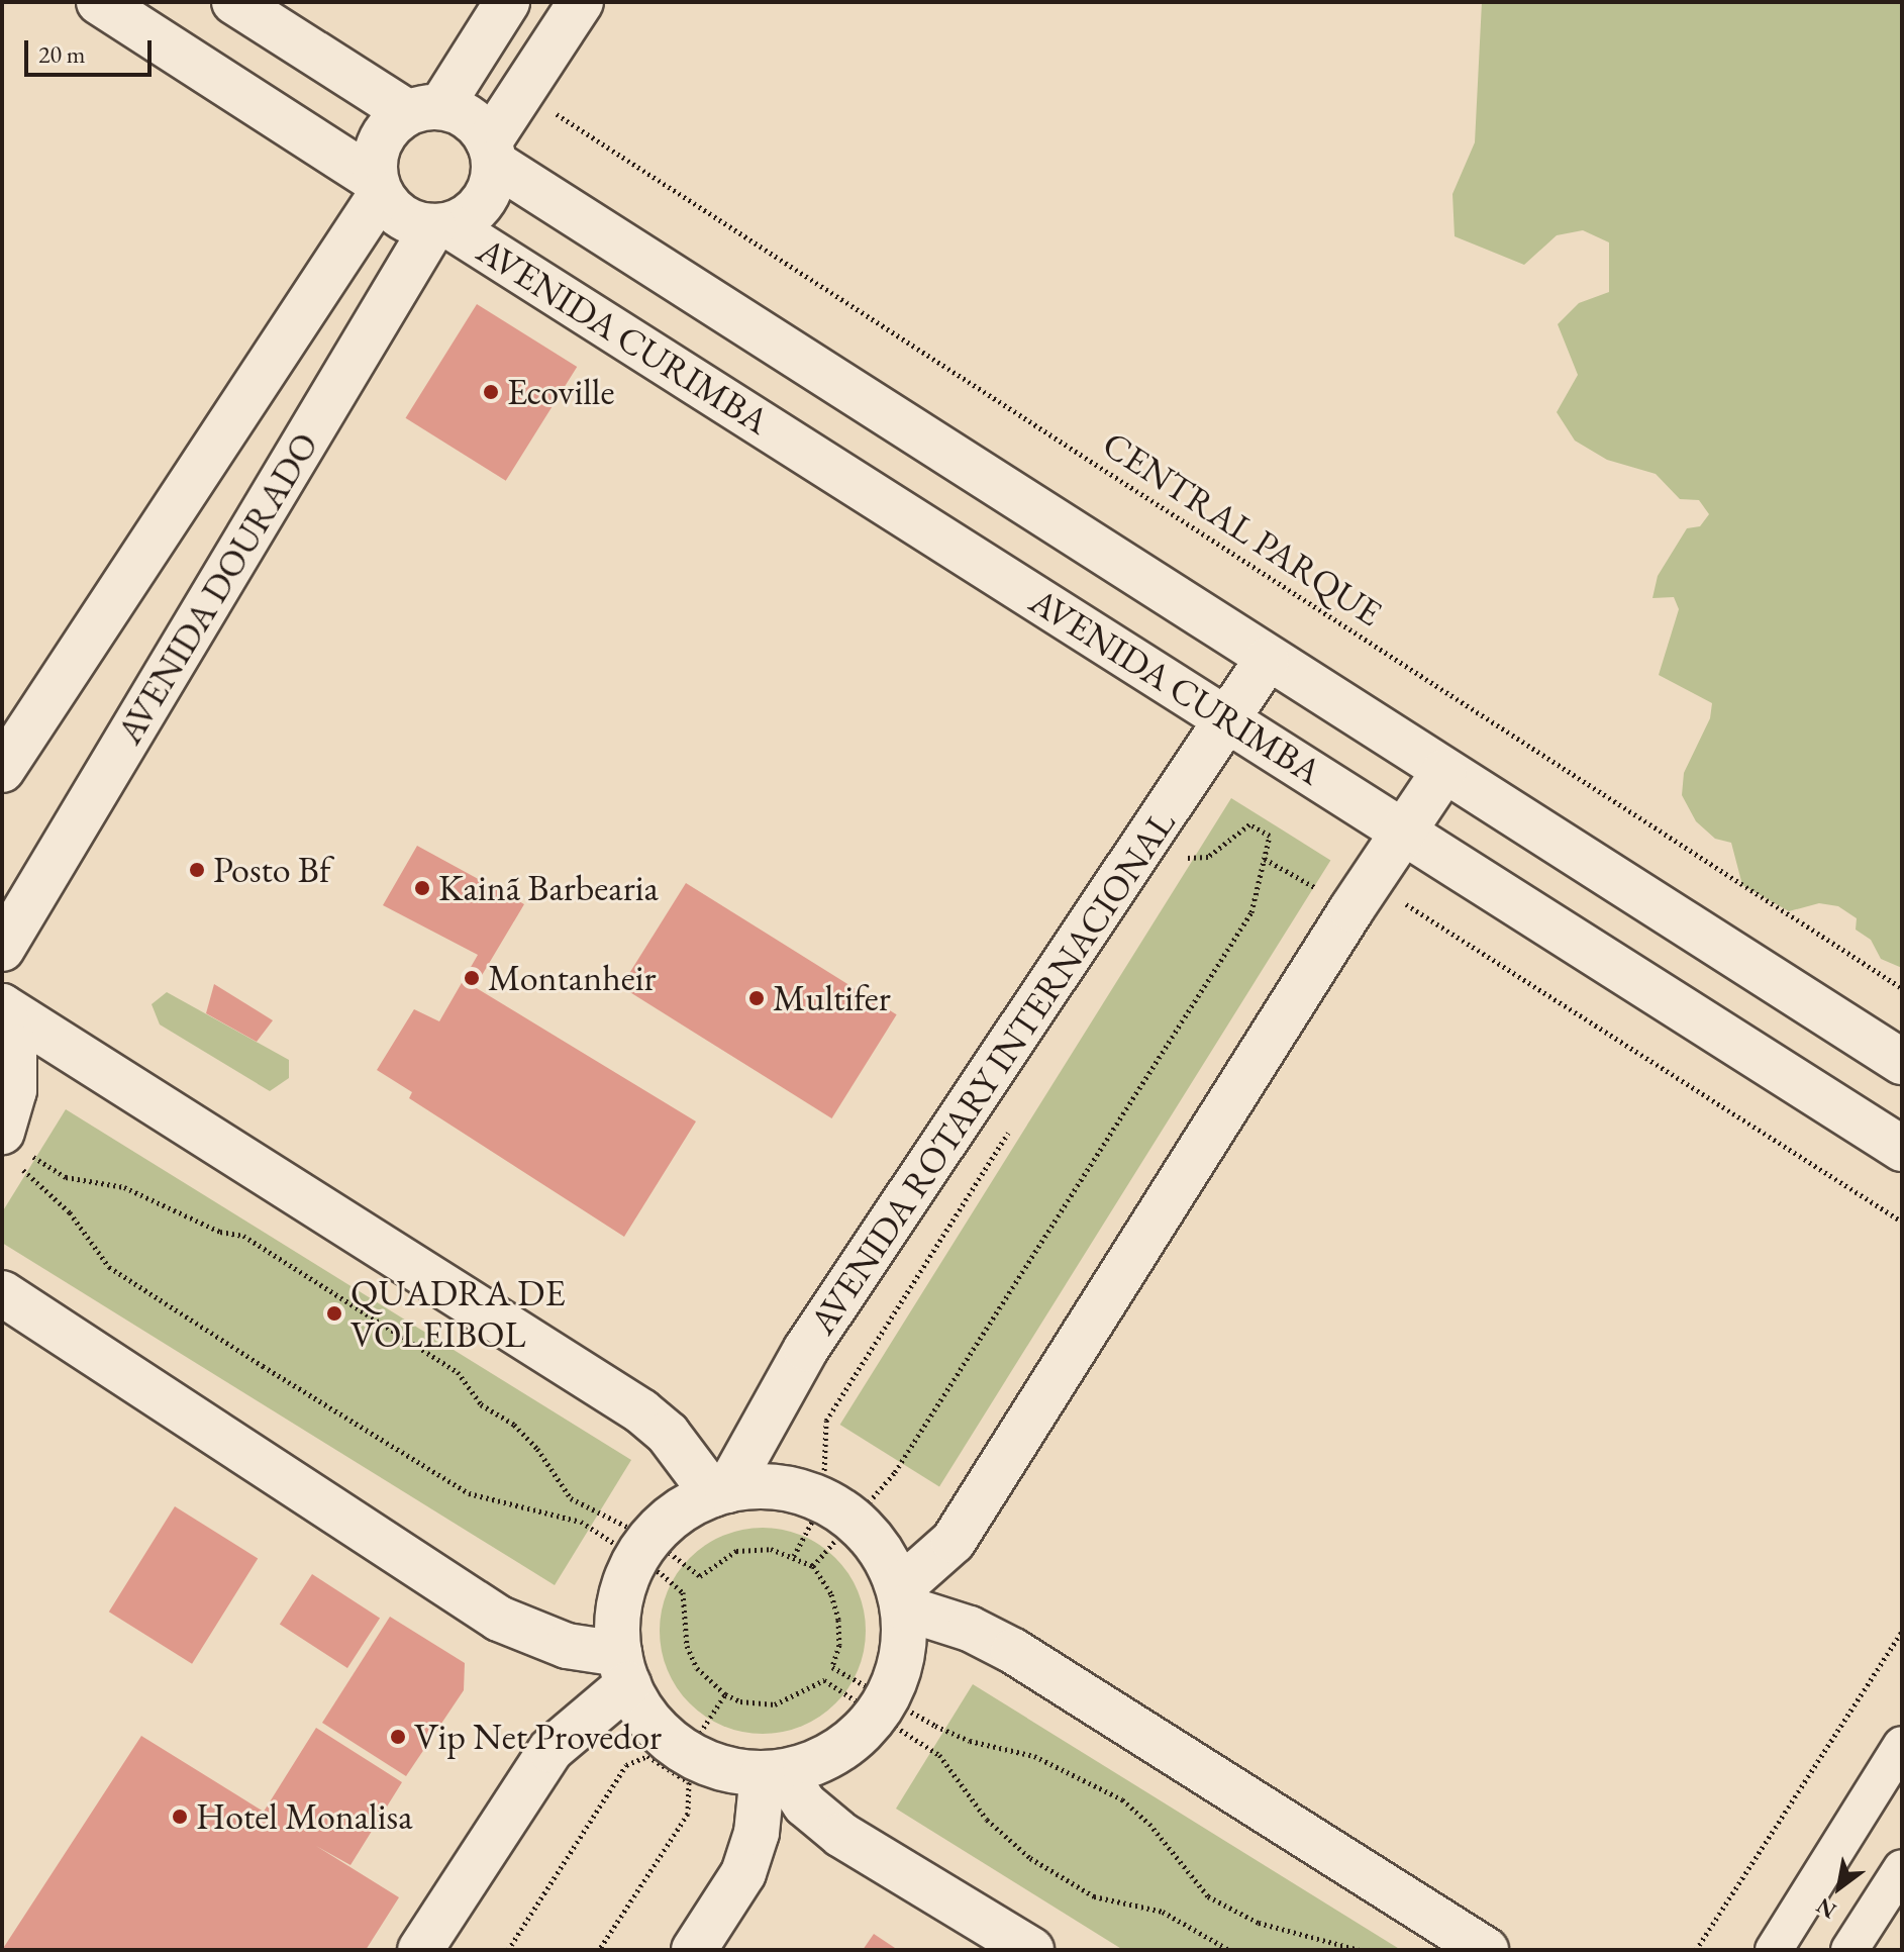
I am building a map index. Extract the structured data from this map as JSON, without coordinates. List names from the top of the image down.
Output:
{
  "streets": {
    "street": ["AVENIDA CURIMBA", "AVENIDA DOURADO", "AVENIDA ROTARY INTERNACIONAL"],
    "path": ["CENTRAL PARQUE"]
  },
  "crossings": [
    ["AVENIDA CURIMBA", "AVENIDA DOURADO"],
    ["AVENIDA CURIMBA", "AVENIDA ROTARY INTERNACIONAL"]
  ],
  "places": [
    "Ecoville",
    "Posto Bf",
    "Kainã Barbearia",
    "Montanheir",
    "Multifer",
    "QUADRA DE VOLEIBOL",
    "Vip Net Provedor",
    "Hotel Monalisa"
  ],
  "scale_bar": "20 m",
  "north": "bottom left"
}
